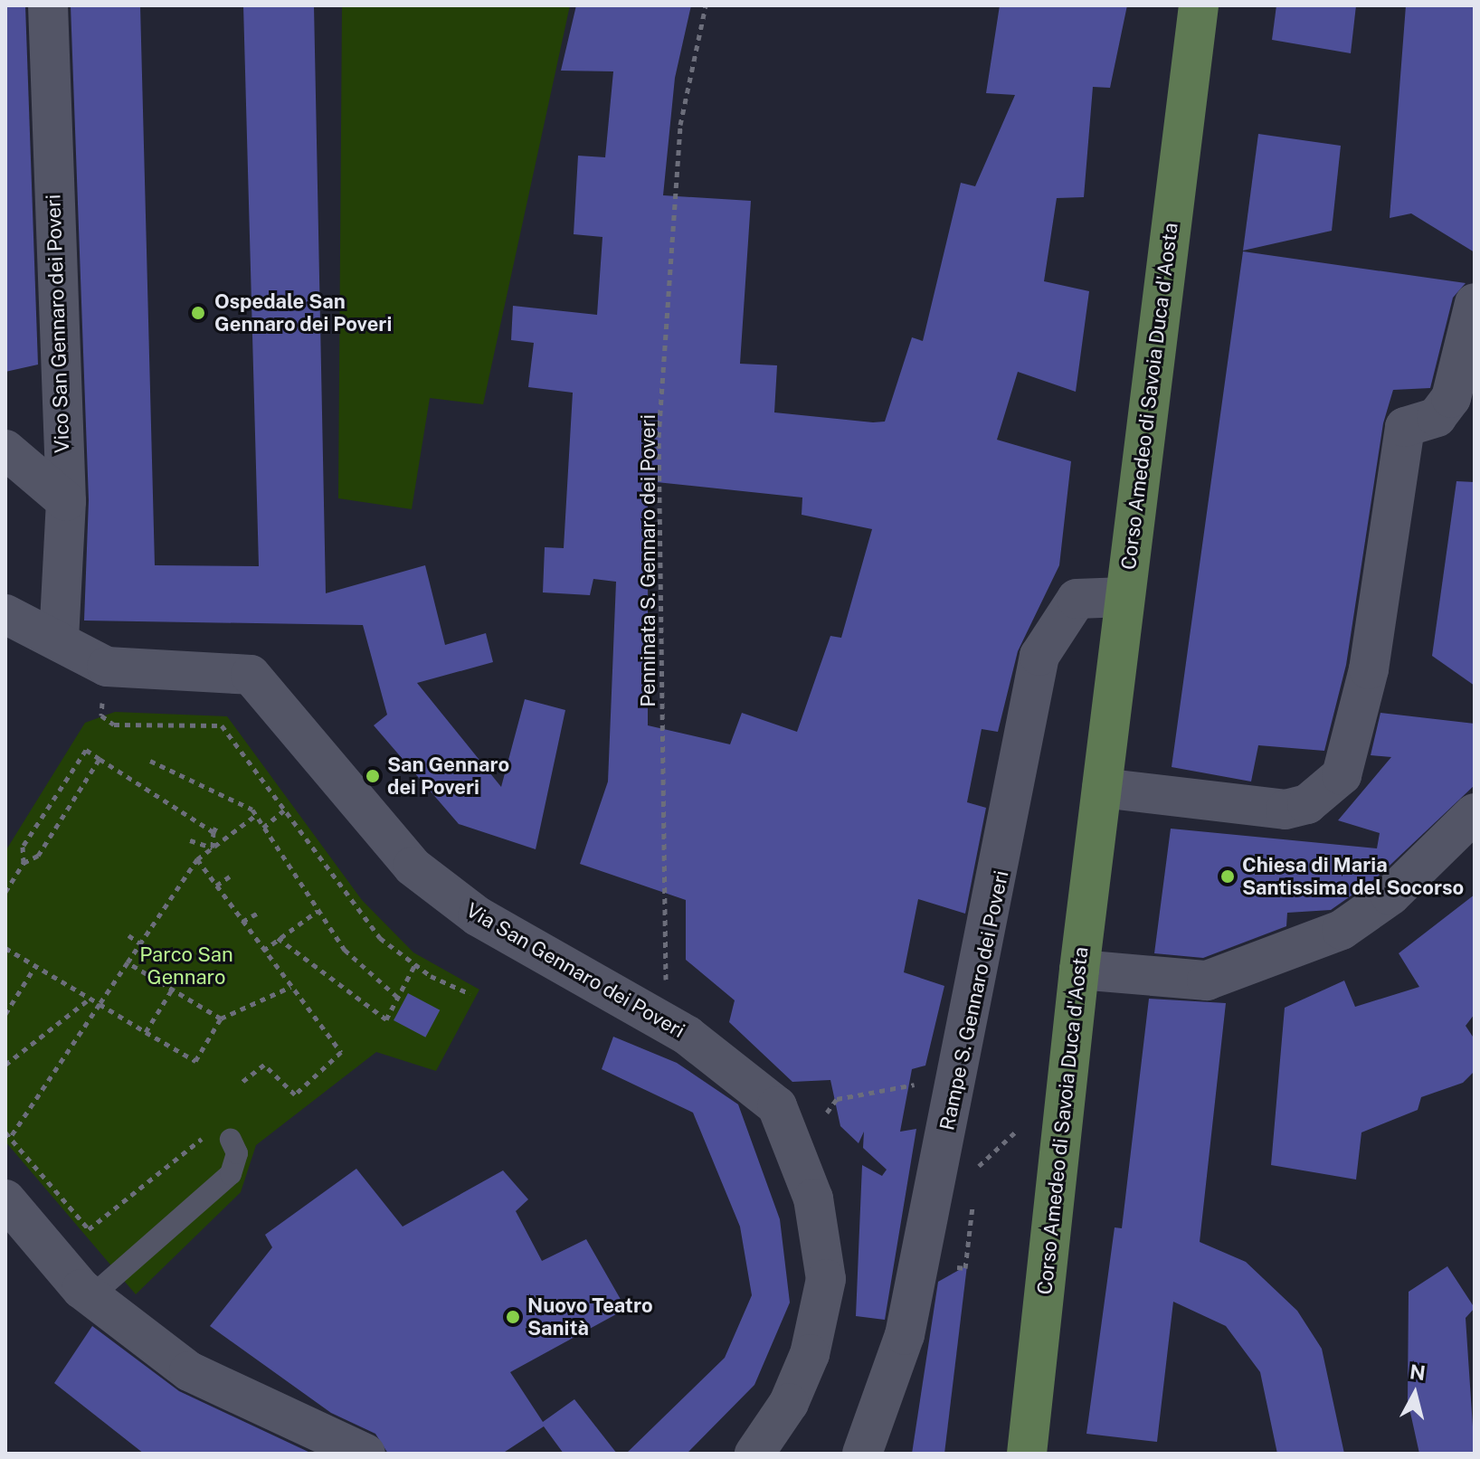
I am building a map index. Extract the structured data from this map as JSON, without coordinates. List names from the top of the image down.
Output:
{
  "streets": {
    "main road": ["Corso Amedeo di Savoia Duca d'Aosta"],
    "street": ["Vico San Gennaro dei Poveri", "Via San Gennaro dei Poveri", "Rampe S. Gennaro dei Poveri"],
    "path": ["Penninata S. Gennaro dei Poveri"]
  },
  "crossings": [
    ["Vico San Gennaro dei Poveri", "Via San Gennaro dei Poveri"],
    ["Corso Amedeo di Savoia Duca d'Aosta", "Rampe S. Gennaro dei Poveri"]
  ],
  "parks": ["Parco San Gennaro"],
  "places": [
    "Ospedale San Gennaro dei Poveri",
    "San Gennaro dei Poveri",
    "Chiesa di Maria Santissima del Socorso",
    "Nuovo Teatro Sanità"
  ],
  "north": "top"
}
